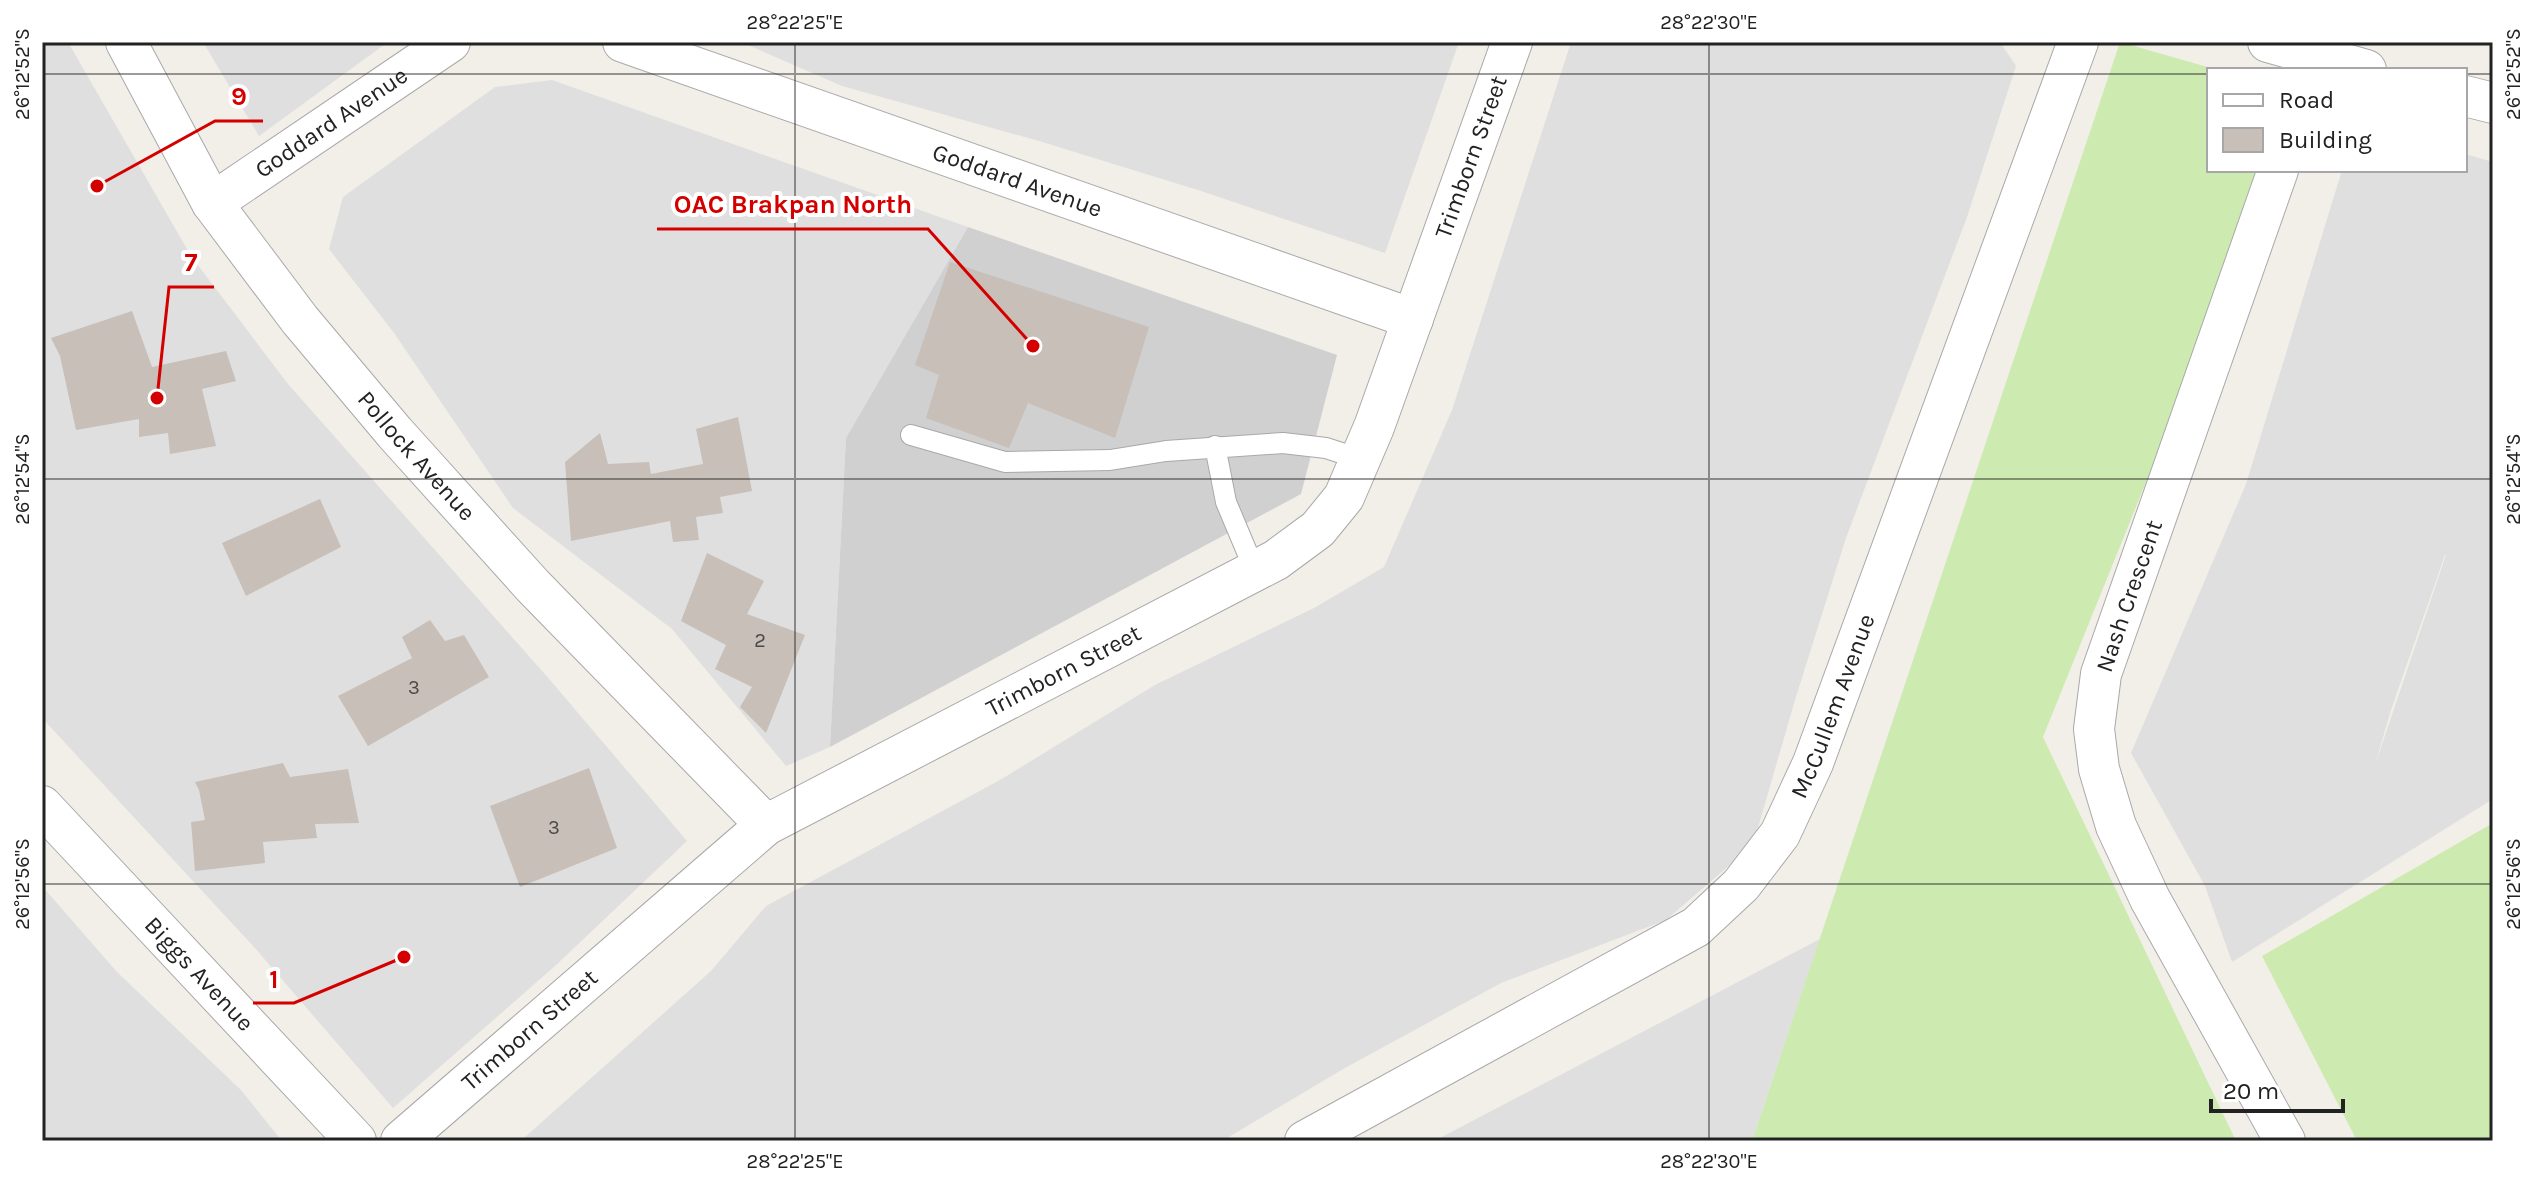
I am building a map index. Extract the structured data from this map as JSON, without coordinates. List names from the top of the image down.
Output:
{
  "streets": {
    "street": [
      "Goddard Avenue",
      "Trimborn Street",
      "Pollock Avenue",
      "Nash Crescent",
      "McCullem Avenue",
      "Biggs Avenue"
    ]
  },
  "crossings": [
    ["Goddard Avenue", "Trimborn Street"],
    ["Goddard Avenue", "Pollock Avenue"],
    ["Trimborn Street", "Pollock Avenue"]
  ],
  "places": [
    "9",
    "OAC Brakpan North",
    "7",
    "1"
  ],
  "house_numbers": ["2", "3", "3"],
  "legend": ["Road", "Building"],
  "scale_bar": "20 m",
  "coordinates": [
    "28°22'25\"E",
    "28°22'30\"E",
    "26°12'52\"S",
    "26°12'54\"S",
    "26°12'56\"S"
  ]
}
